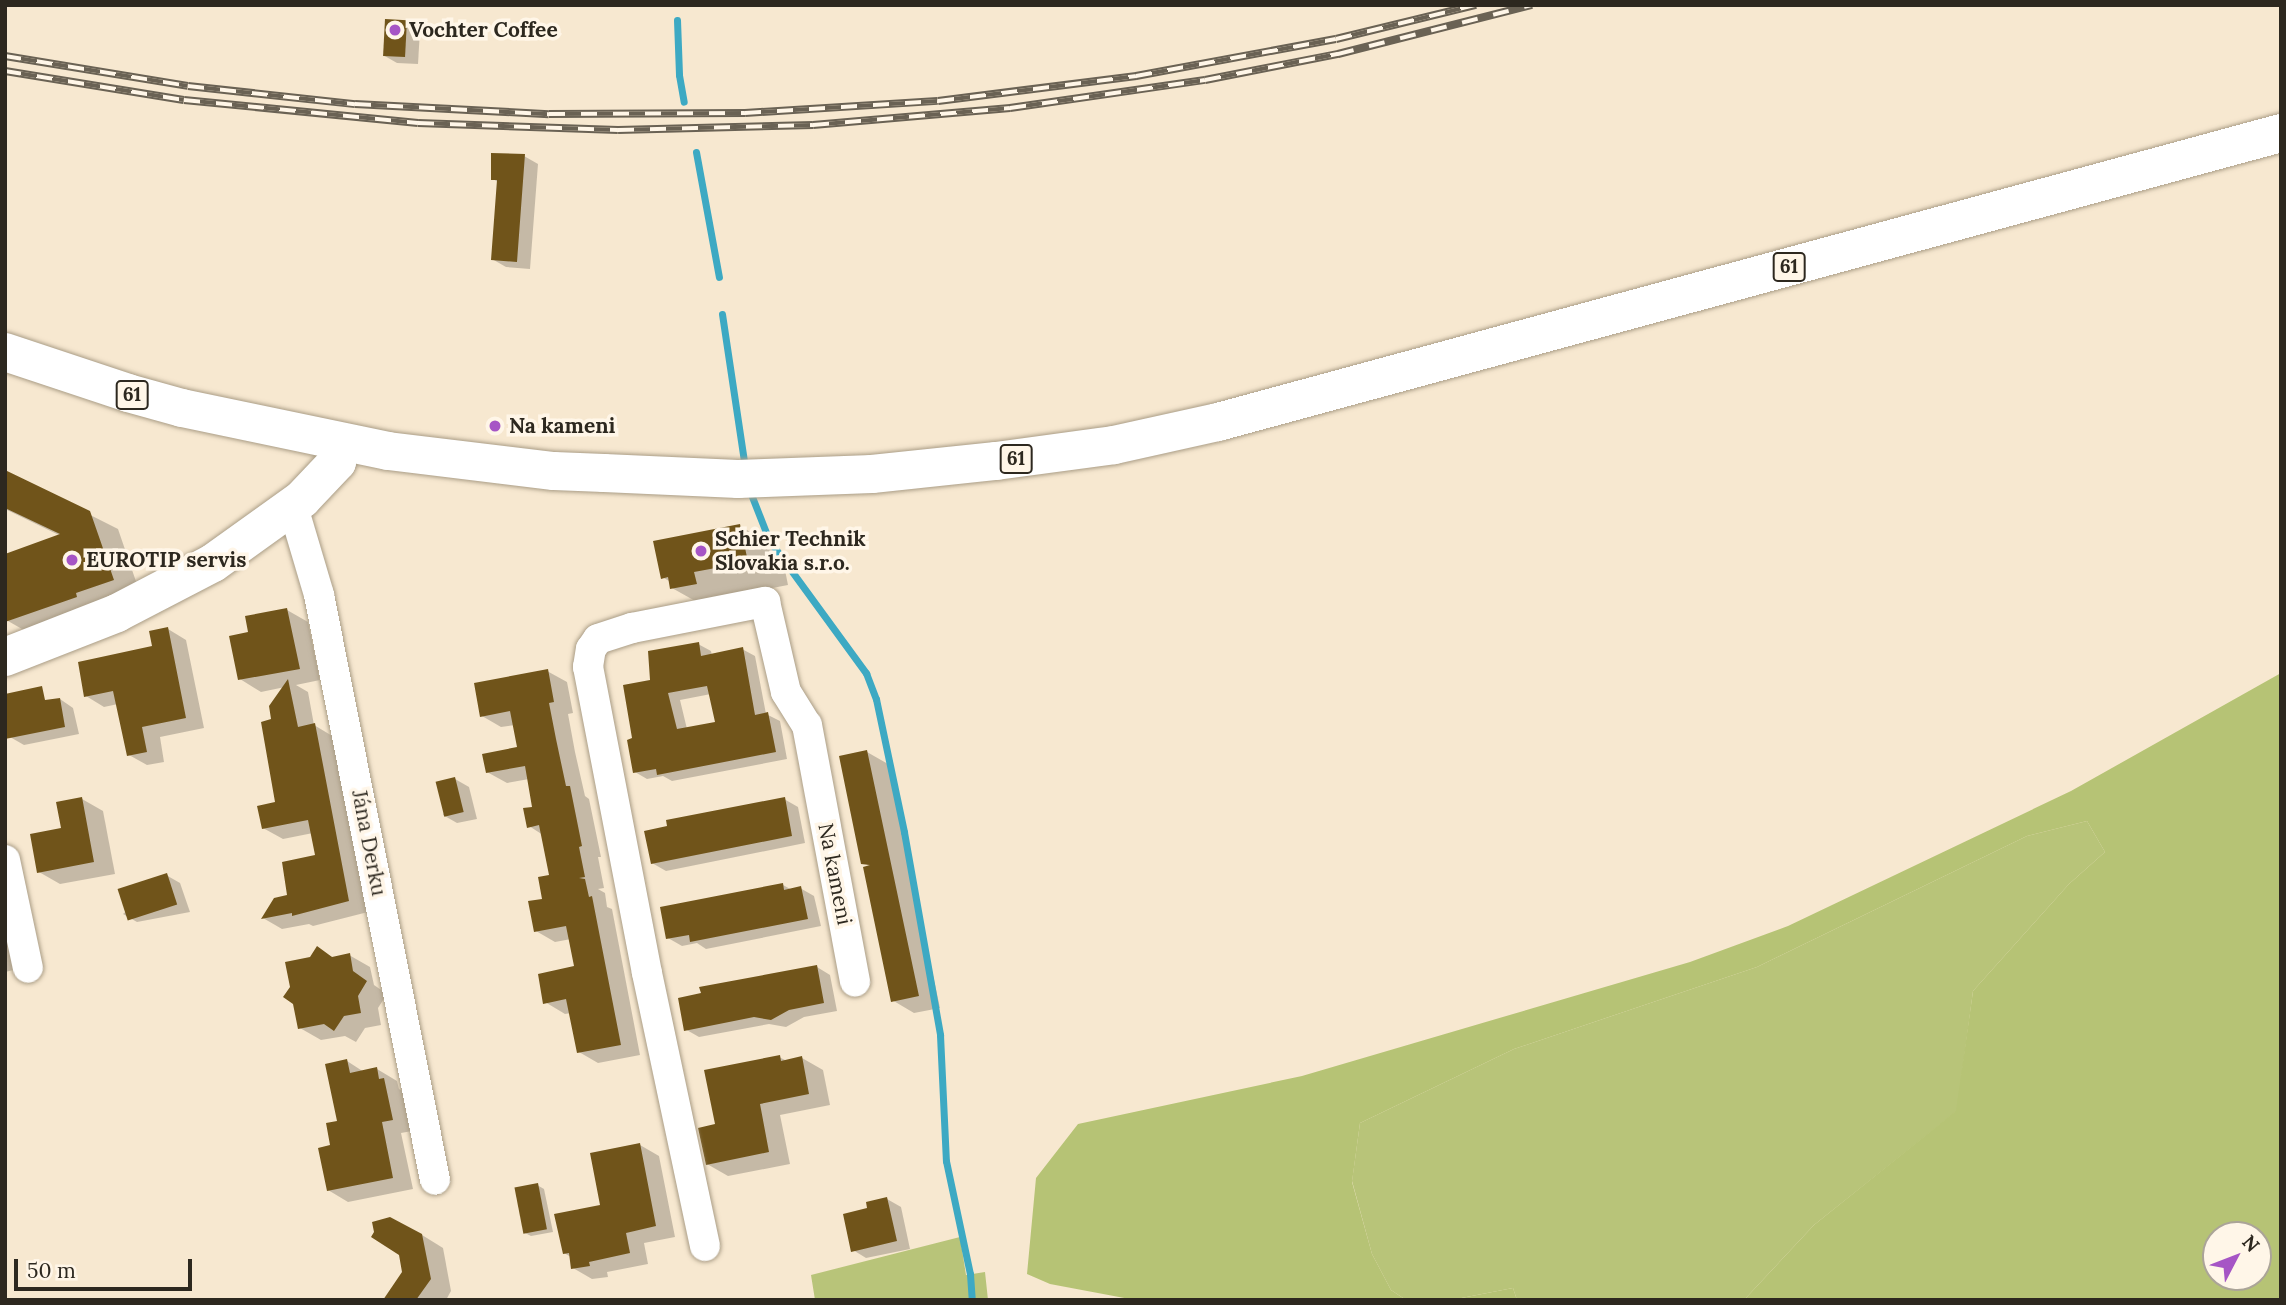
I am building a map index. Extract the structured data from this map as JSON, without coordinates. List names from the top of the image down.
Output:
{
  "streets": {
    "main road": ["61"],
    "street": ["Jána Derku", "Na kameni"]
  },
  "places": [
    "Vochter Coffee",
    "Na kameni",
    "Schier Technik Slovakia s.r.o.",
    "EUROTIP servis"
  ],
  "scale_bar": "50 m",
  "north": "top right"
}
